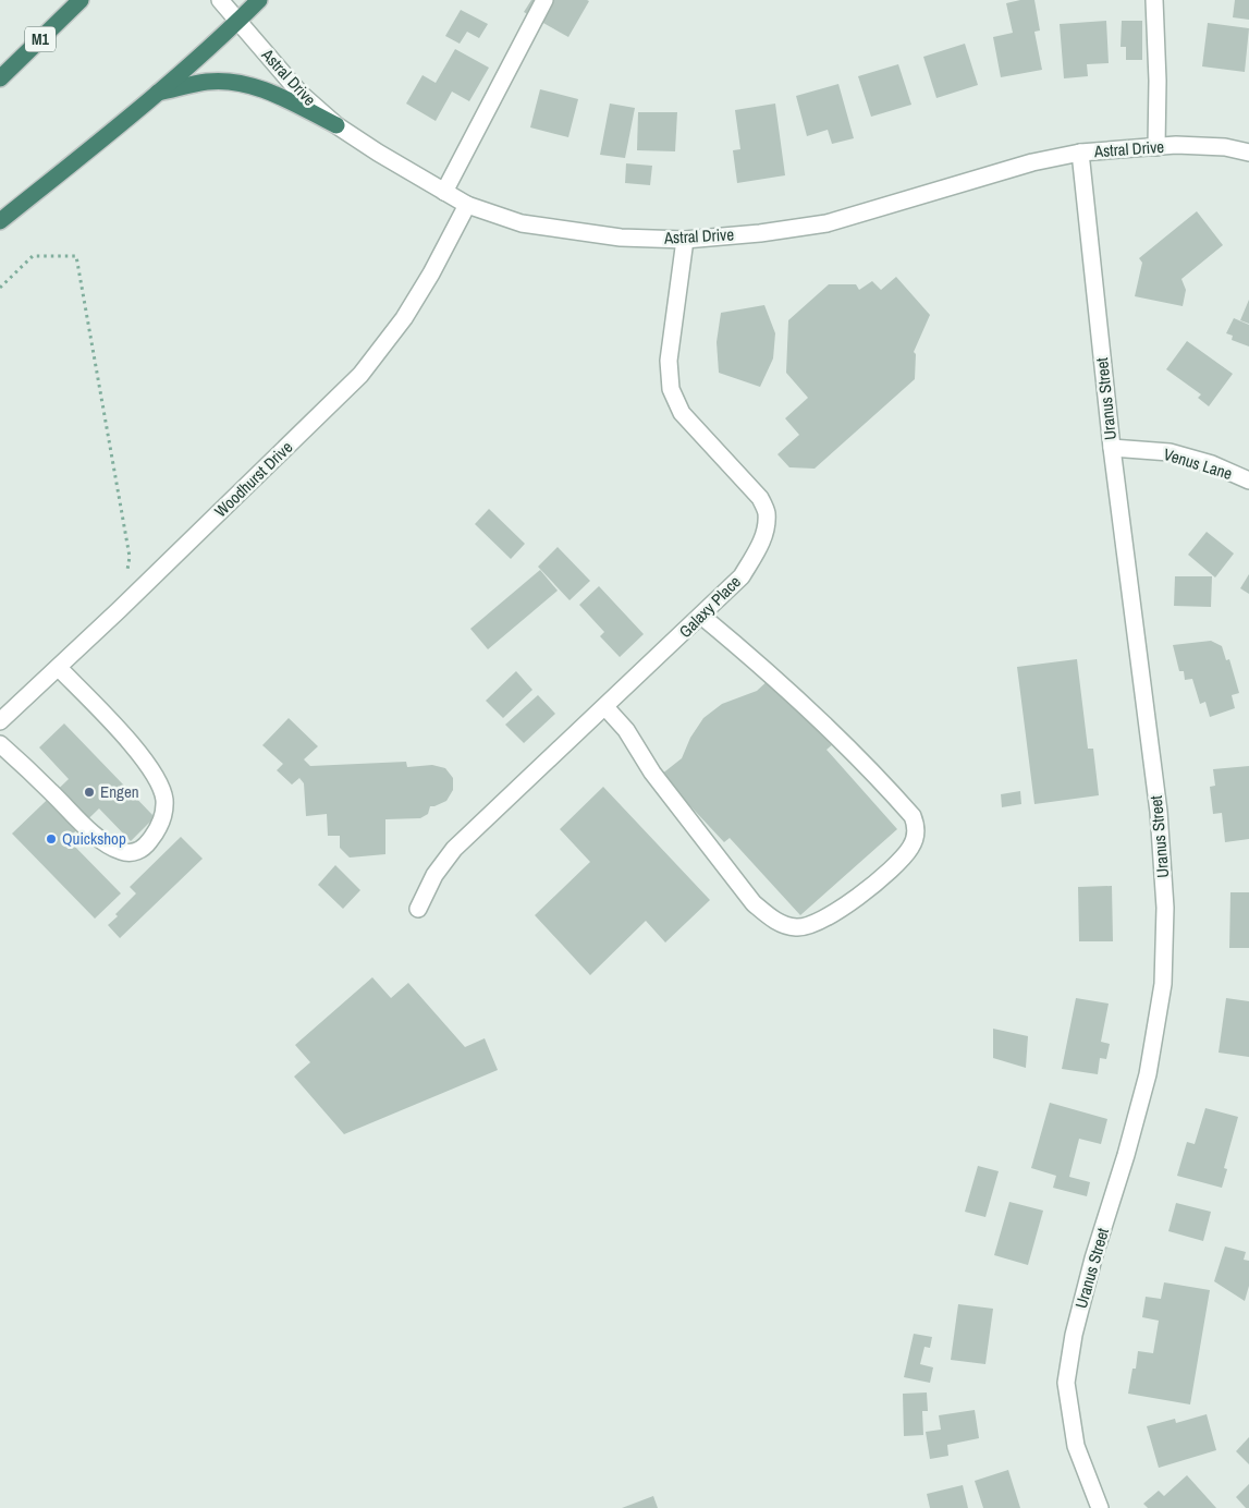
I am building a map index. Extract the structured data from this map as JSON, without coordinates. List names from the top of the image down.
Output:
{
  "streets": {
    "highway": ["M1"],
    "street": [
      "Astral Drive",
      "Uranus Street",
      "Venus Lane",
      "Woodhurst Drive",
      "Galaxy Place"
    ]
  },
  "crossings": [
    ["Astral Drive", "Uranus Street"],
    ["Astral Drive", "Woodhurst Drive"],
    ["Astral Drive", "Galaxy Place"],
    ["Uranus Street", "Venus Lane"]
  ],
  "places": ["Engen", "Quickshop"]
}
